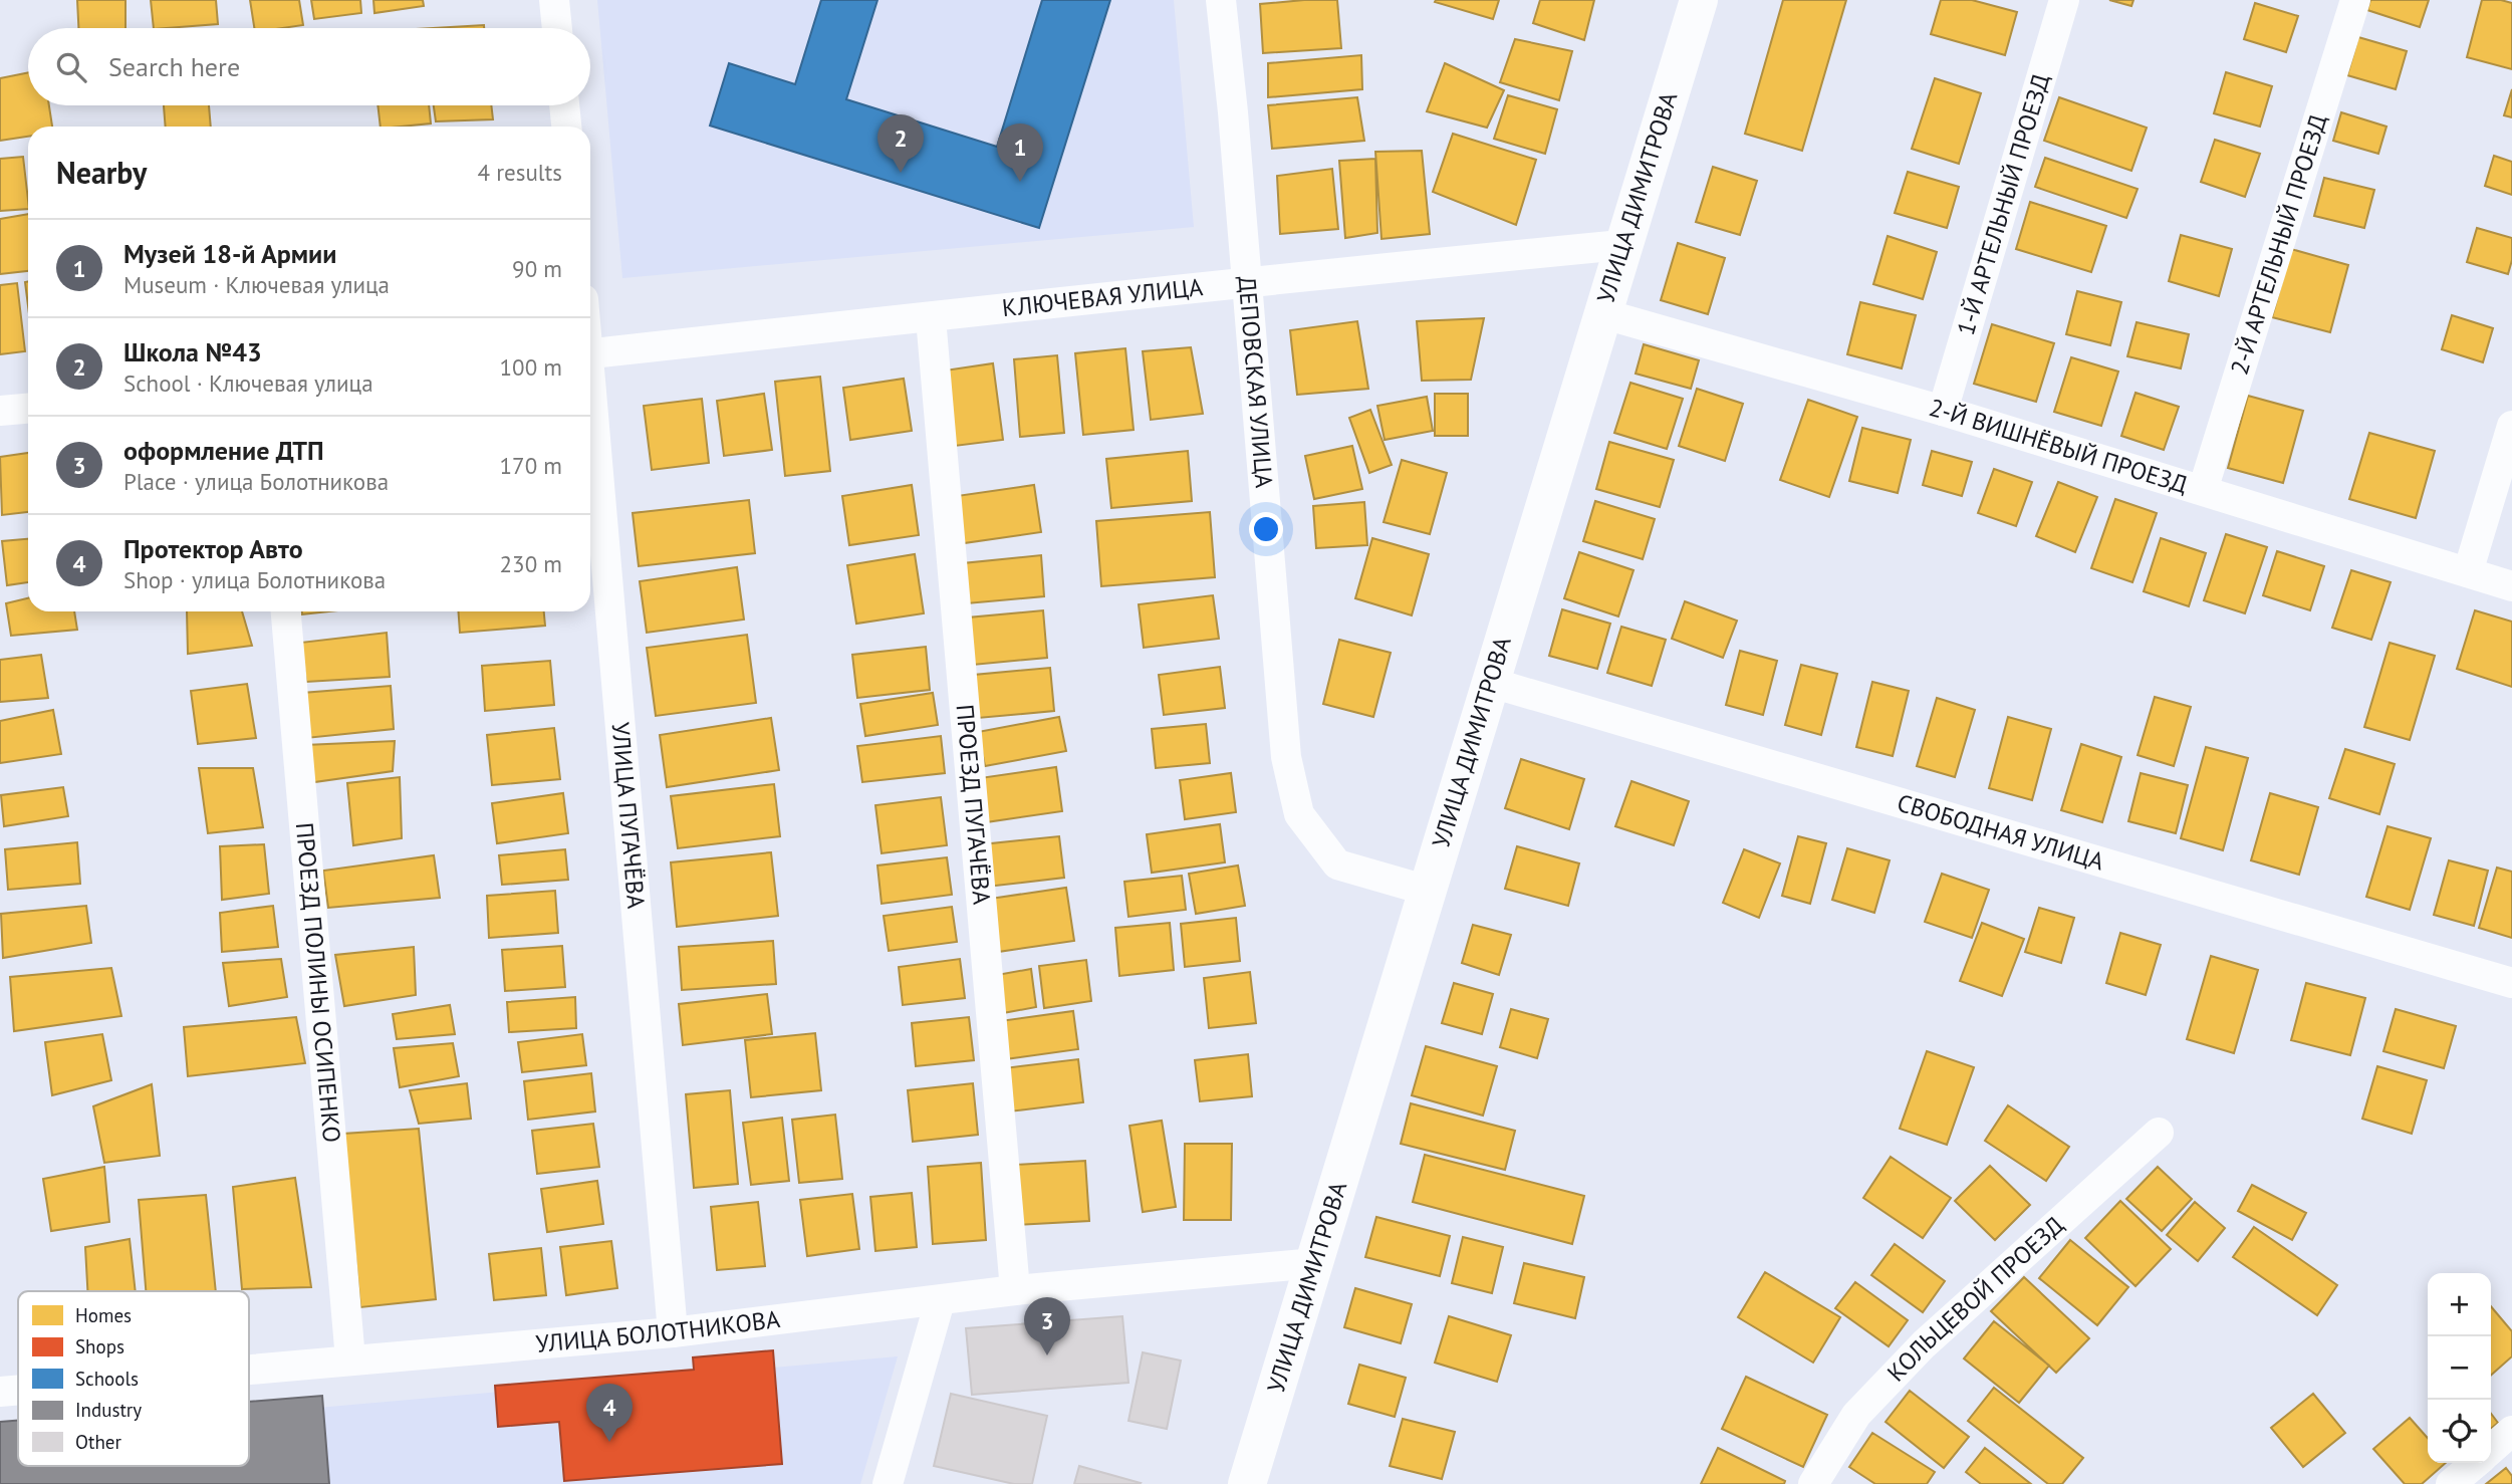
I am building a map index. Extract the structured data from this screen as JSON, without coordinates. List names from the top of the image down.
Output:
{
  "streets": {
    "street": [
      "УЛИЦА ДИМИТРОВА",
      "1-Й АРТЕЛЬНЫЙ ПРОЕЗД",
      "2-Й АРТЕЛЬНЫЙ ПРОЕЗД",
      "КЛЮЧЕВАЯ УЛИЦА",
      "ДЕПОВСКАЯ УЛИЦА",
      "2-Й ВИШНЁВЫЙ ПРОЕЗД",
      "ПРОЕЗД ПУГАЧЁВА",
      "УЛИЦА ПУГАЧЁВА",
      "СВОБОДНАЯ УЛИЦА",
      "ПРОЕЗД ПОЛИНЫ ОСИПЕНКО",
      "КОЛЬЦЕВОЙ ПРОЕЗД",
      "УЛИЦА БОЛОТНИКОВА"
    ]
  },
  "crossings": [
    ["УЛИЦА ДИМИТРОВА", "КЛЮЧЕВАЯ УЛИЦА"],
    ["УЛИЦА ДИМИТРОВА", "ДЕПОВСКАЯ УЛИЦА"],
    ["УЛИЦА ДИМИТРОВА", "2-Й ВИШНЁВЫЙ ПРОЕЗД"],
    ["УЛИЦА ДИМИТРОВА", "СВОБОДНАЯ УЛИЦА"],
    ["УЛИЦА ДИМИТРОВА", "УЛИЦА БОЛОТНИКОВА"],
    ["1-Й АРТЕЛЬНЫЙ ПРОЕЗД", "2-Й ВИШНЁВЫЙ ПРОЕЗД"],
    ["2-Й АРТЕЛЬНЫЙ ПРОЕЗД", "2-Й ВИШНЁВЫЙ ПРОЕЗД"],
    ["КЛЮЧЕВАЯ УЛИЦА", "ДЕПОВСКАЯ УЛИЦА"],
    ["КЛЮЧЕВАЯ УЛИЦА", "ПРОЕЗД ПУГАЧЁВА"],
    ["ПРОЕЗД ПУГАЧЁВА", "УЛИЦА БОЛОТНИКОВА"],
    ["УЛИЦА ПУГАЧЁВА", "УЛИЦА БОЛОТНИКОВА"],
    ["ПРОЕЗД ПОЛИНЫ ОСИПЕНКО", "УЛИЦА БОЛОТНИКОВА"]
  ],
  "legend": [
    "Homes",
    "Shops",
    "Schools",
    "Industry",
    "Other"
  ],
  "page": {
    "search": "Search here",
    "pins": [
      "2",
      "1",
      "3",
      "4"
    ],
    "heading": ["Nearby", "4 results"],
    "list": [
      {
        "mark": "1",
        "name": "Музей 18-й Армии",
        "note": "Museum · Ключевая улица",
        "value": "90 m"
      },
      {
        "mark": "2",
        "name": "Школа №43",
        "note": "School · Ключевая улица",
        "value": "100 m"
      },
      {
        "mark": "3",
        "name": "оформление ДТП",
        "note": "Place · улица Болотникова",
        "value": "170 m"
      },
      {
        "mark": "4",
        "name": "Протектор Авто",
        "note": "Shop · улица Болотникова",
        "value": "230 m"
      }
    ],
    "map_buttons": ["+", "−"]
  }
}
